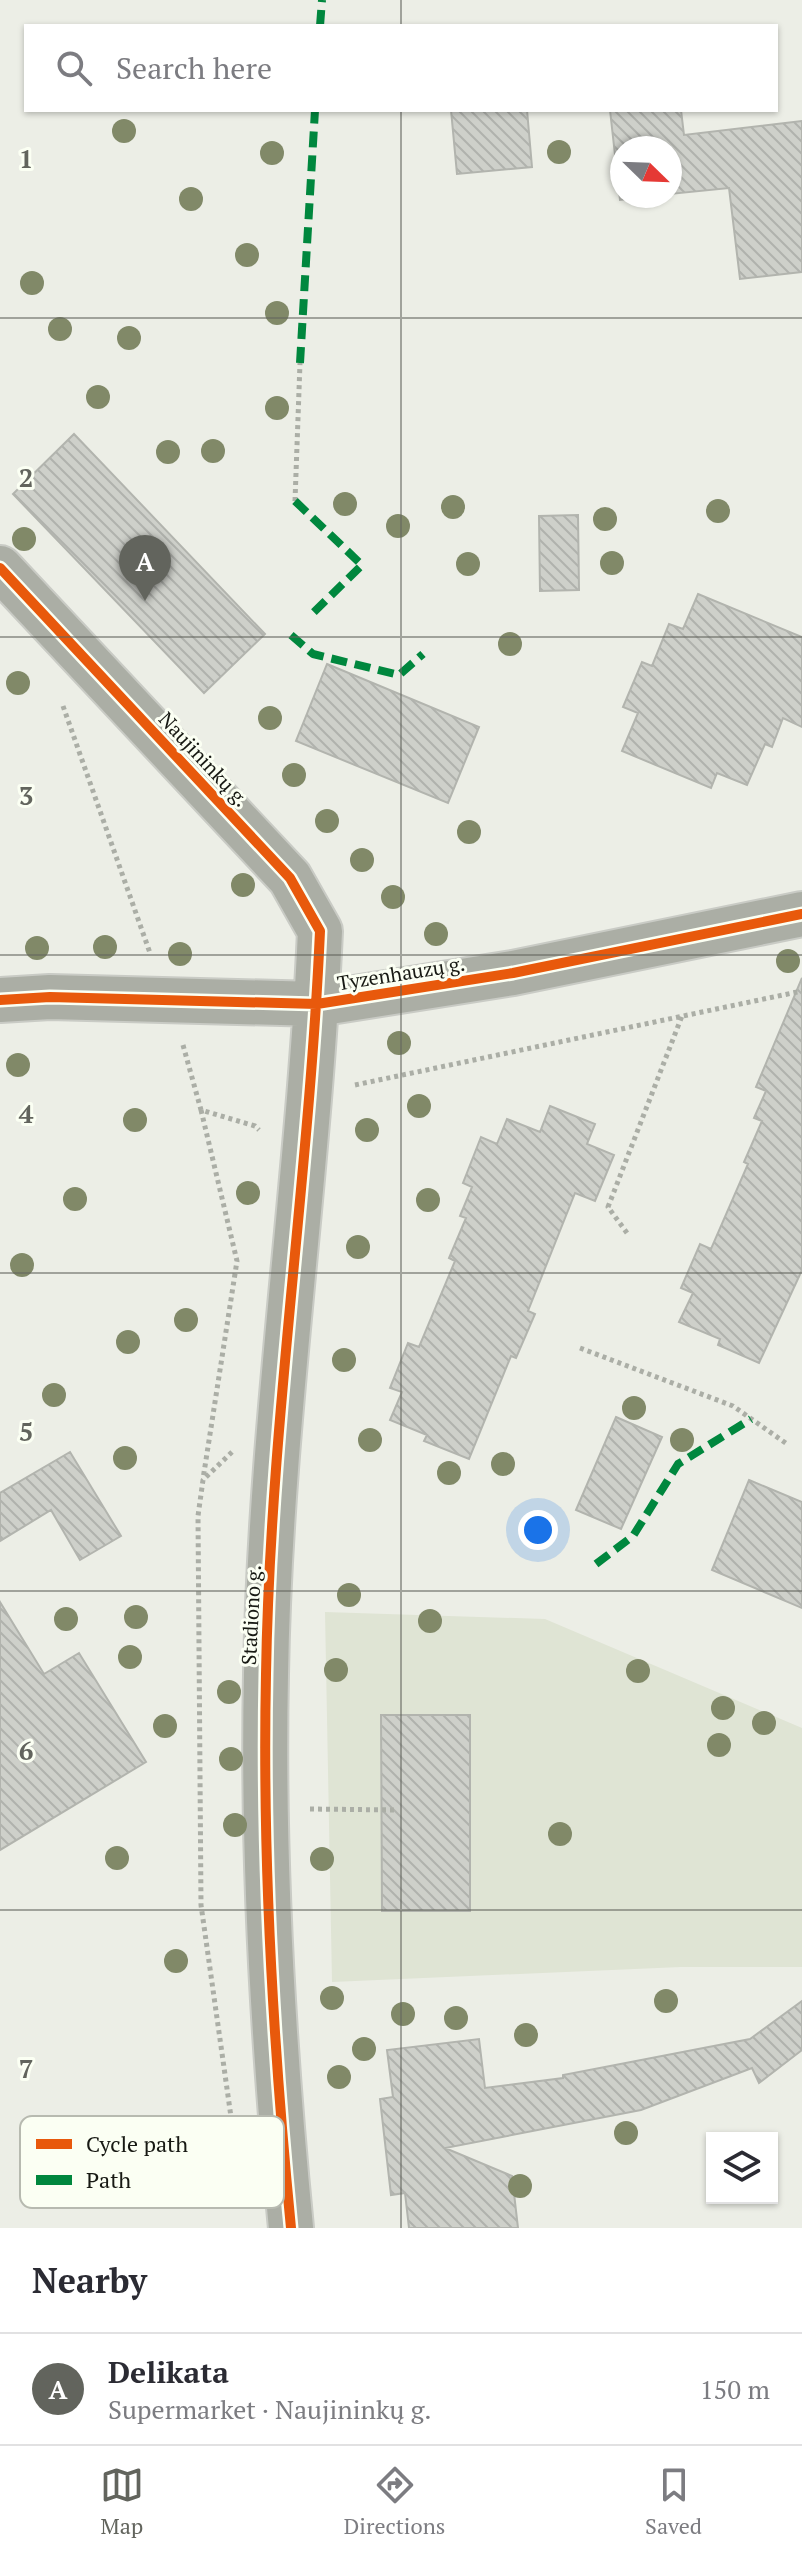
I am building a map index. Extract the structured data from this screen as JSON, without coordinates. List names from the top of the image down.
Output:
{
  "streets": {
    "street": ["Naujininkų g.", "Tyzenhauzų g.", "Stadiono g."]
  },
  "crossings": [
    ["Naujininkų g.", "Tyzenhauzų g."],
    ["Naujininkų g.", "Stadiono g."],
    ["Tyzenhauzų g.", "Stadiono g."]
  ],
  "legend": ["Cycle path", "Path"],
  "north": "bottom right",
  "page": {
    "search": "Search here",
    "pins": "A",
    "heading": "Nearby",
    "list": [
      {
        "mark": "A",
        "name": "Delikata",
        "note": "Supermarket · Naujininkų g.",
        "value": "150 m"
      }
    ],
    "nav": ["Map", "Directions", "Saved"]
  },
  "grid": {
    "rows": [
      "1",
      "2",
      "3",
      "4",
      "5",
      "6",
      "7"
    ]
  }
}
